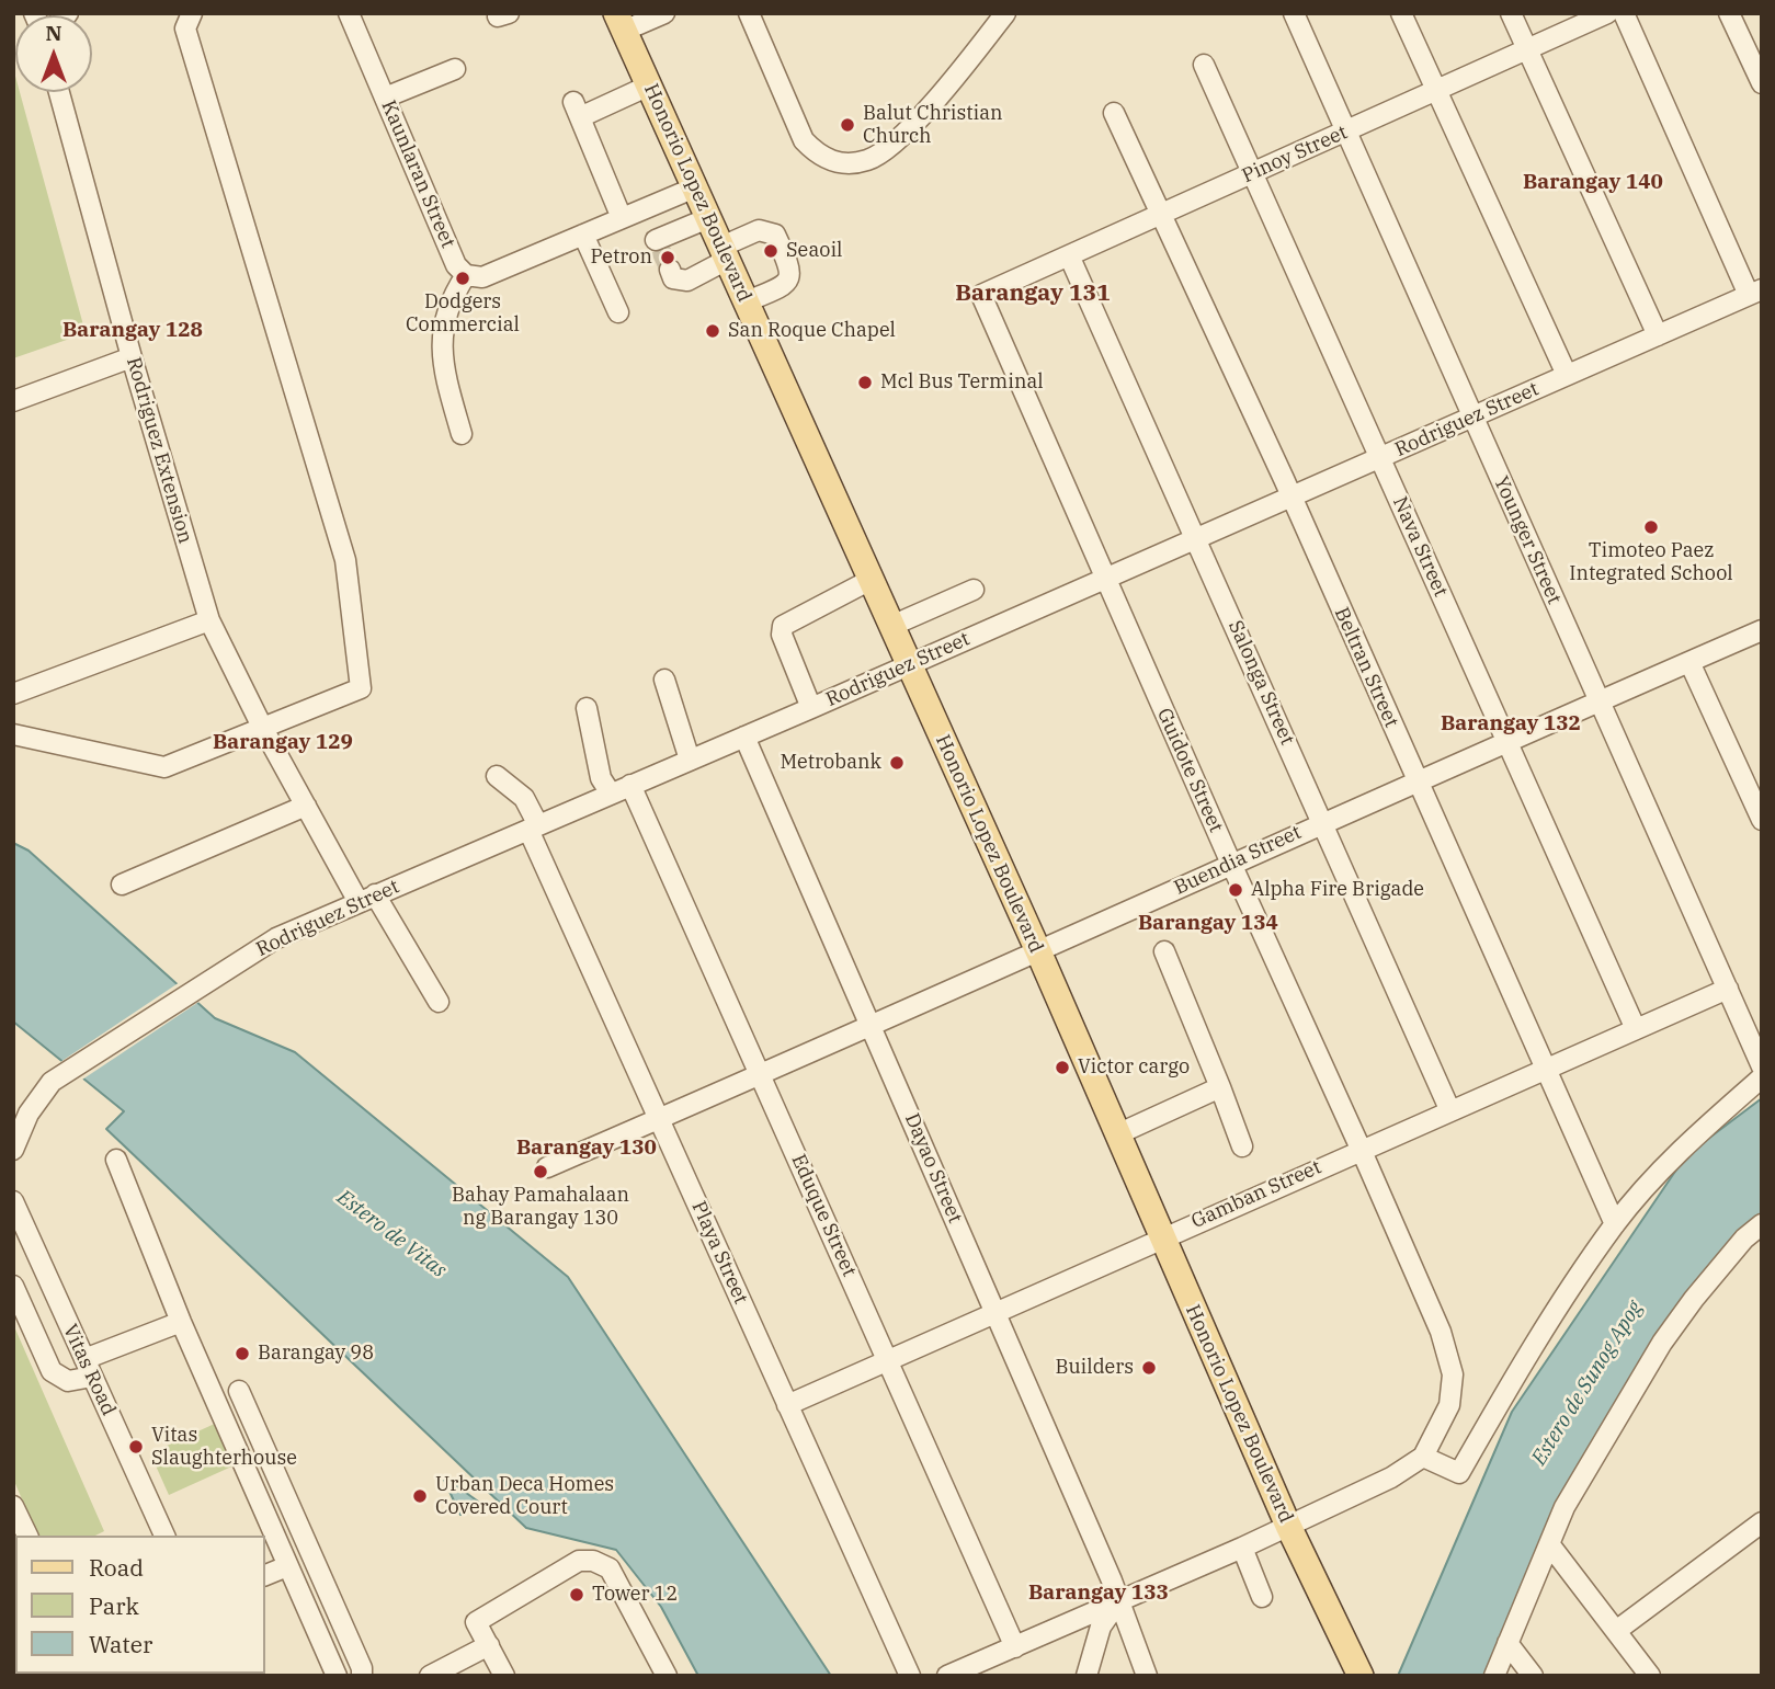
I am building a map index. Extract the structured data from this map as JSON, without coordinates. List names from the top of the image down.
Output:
{
  "streets": {
    "main road": ["Honorio Lopez Boulevard"],
    "street": [
      "Pinoy Street",
      "Kaunlaran Street",
      "Rodriguez Street",
      "Rodriguez Extension",
      "Younger Street",
      "Nava Street",
      "Beltran Street",
      "Salonga Street",
      "Guidote Street",
      "Buendia Street",
      "Dayao Street",
      "Gamban Street",
      "Eduque Street",
      "Playa Street",
      "Vitas Road"
    ]
  },
  "crossings": [
    ["Pinoy Street", "Younger Street"],
    ["Pinoy Street", "Nava Street"],
    ["Pinoy Street", "Beltran Street"],
    ["Pinoy Street", "Salonga Street"],
    ["Pinoy Street", "Guidote Street"],
    ["Honorio Lopez Boulevard", "Rodriguez Street"],
    ["Honorio Lopez Boulevard", "Buendia Street"],
    ["Honorio Lopez Boulevard", "Gamban Street"],
    ["Rodriguez Street", "Rodriguez Extension"],
    ["Rodriguez Street", "Younger Street"],
    ["Rodriguez Street", "Nava Street"],
    ["Rodriguez Street", "Beltran Street"],
    ["Rodriguez Street", "Salonga Street"],
    ["Rodriguez Street", "Guidote Street"],
    ["Rodriguez Street", "Dayao Street"],
    ["Rodriguez Street", "Eduque Street"],
    ["Rodriguez Street", "Playa Street"],
    ["Younger Street", "Buendia Street"],
    ["Younger Street", "Gamban Street"],
    ["Nava Street", "Buendia Street"],
    ["Nava Street", "Gamban Street"],
    ["Beltran Street", "Buendia Street"],
    ["Beltran Street", "Gamban Street"],
    ["Salonga Street", "Buendia Street"],
    ["Salonga Street", "Gamban Street"],
    ["Guidote Street", "Buendia Street"],
    ["Guidote Street", "Gamban Street"],
    ["Buendia Street", "Dayao Street"],
    ["Buendia Street", "Eduque Street"],
    ["Buendia Street", "Playa Street"],
    ["Dayao Street", "Gamban Street"],
    ["Gamban Street", "Eduque Street"],
    ["Gamban Street", "Playa Street"]
  ],
  "districts": [
    "Barangay 140",
    "Barangay 131",
    "Barangay 128",
    "Barangay 132",
    "Barangay 129",
    "Barangay 134",
    "Barangay 130",
    "Barangay 133"
  ],
  "water": ["Estero de Vitas", "Estero de Sunog Apog"],
  "places": [
    "Balut Christian Church",
    "Seaoil",
    "Petron",
    "Dodgers Commercial",
    "San Roque Chapel",
    "Mcl Bus Terminal",
    "Timoteo Paez Integrated School",
    "Metrobank",
    "Alpha Fire Brigade",
    "Victor cargo",
    "Bahay Pamahalaan ng Barangay 130",
    "Barangay 98",
    "Builders",
    "Vitas Slaughterhouse",
    "Urban Deca Homes Covered Court",
    "Tower 12"
  ],
  "legend": ["Road", "Park", "Water"],
  "north": "top"
}
